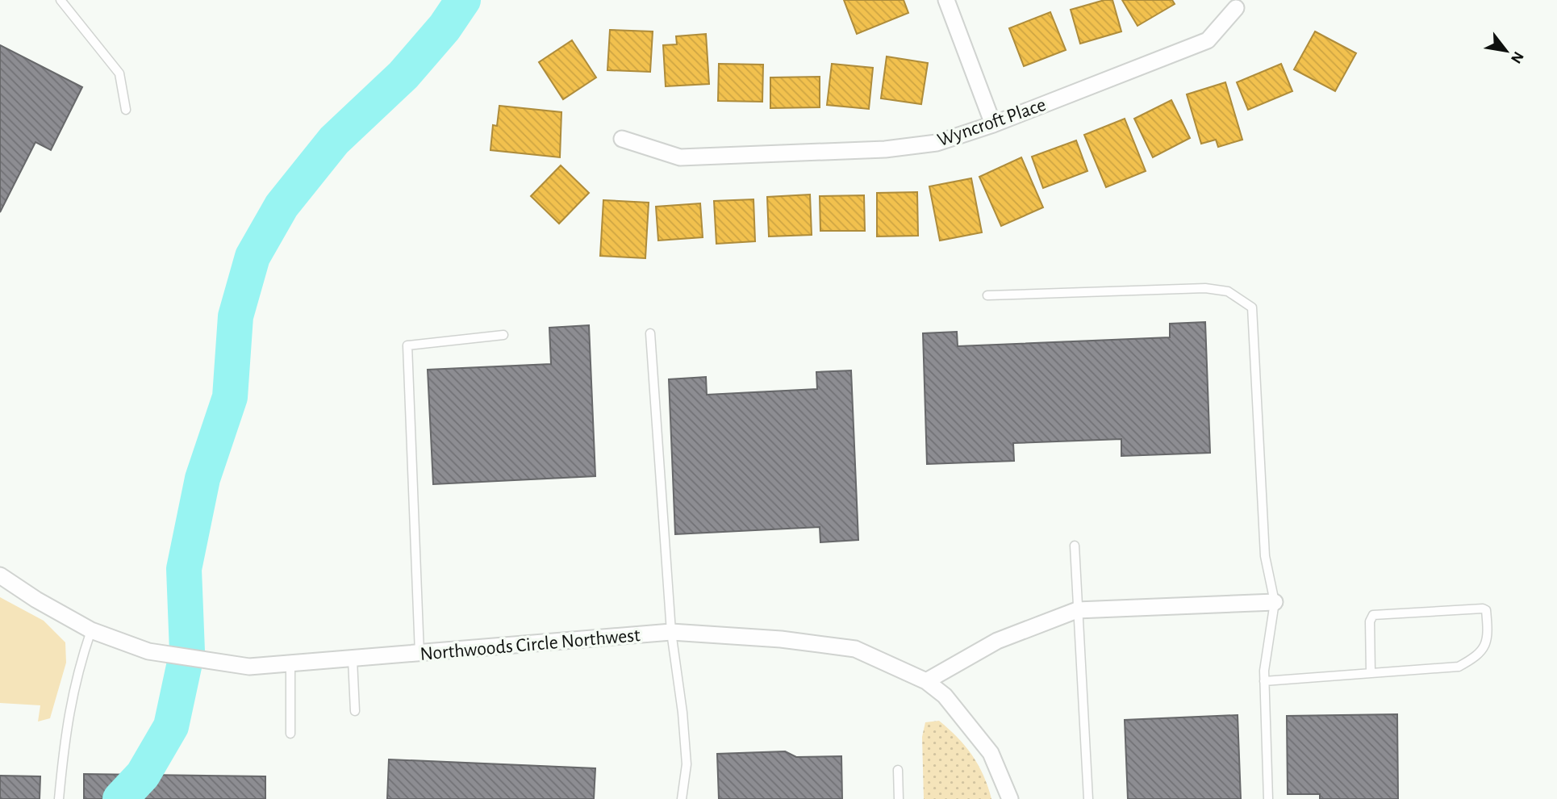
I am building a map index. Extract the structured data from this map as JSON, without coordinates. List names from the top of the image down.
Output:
{
  "streets": {
    "street": ["Wyncroft Place", "Northwoods Circle Northwest"]
  },
  "north": "bottom right"
}
